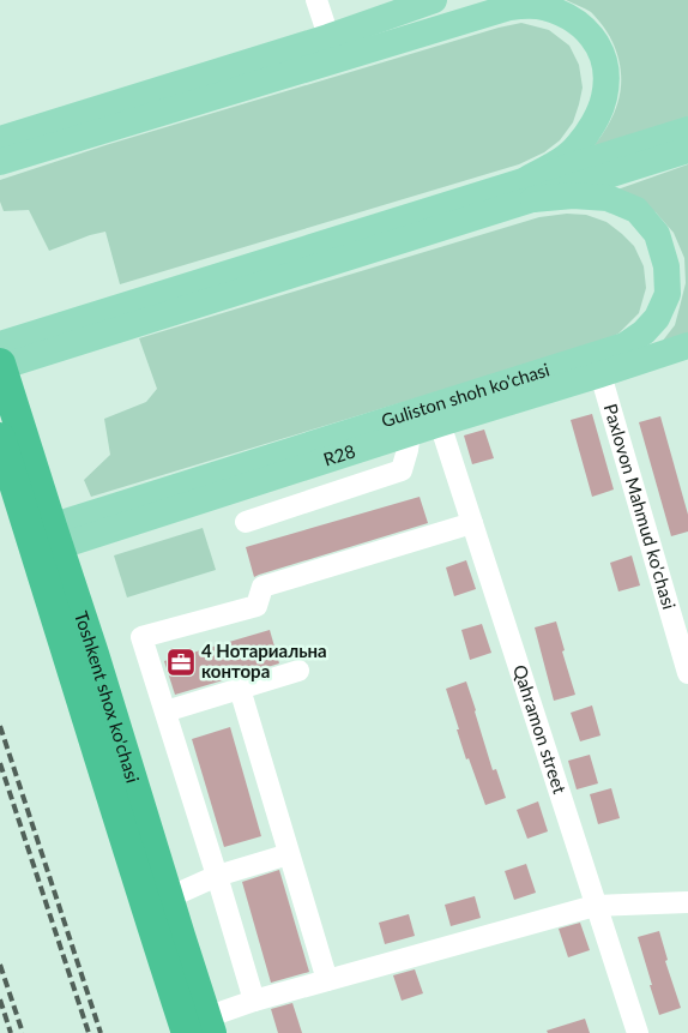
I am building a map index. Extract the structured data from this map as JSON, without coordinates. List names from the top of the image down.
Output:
{
  "streets": {
    "highway": ["Toshkent shox ko'chasi"],
    "main road": ["Guliston shoh ko'chasi", "R28"],
    "street": ["Paxlovon Mahmud ko'chasi", "Qahramon street"]
  },
  "crossings": [
    ["Guliston shoh ko'chasi", "R28"],
    ["Guliston shoh ko'chasi", "Toshkent shox ko'chasi"],
    ["R28", "Paxlovon Mahmud ko'chasi"],
    ["R28", "Toshkent shox ko'chasi"],
    ["R28", "Qahramon street"]
  ],
  "places": {
    "office": ["4 Нотариальна контора"]
  }
}
